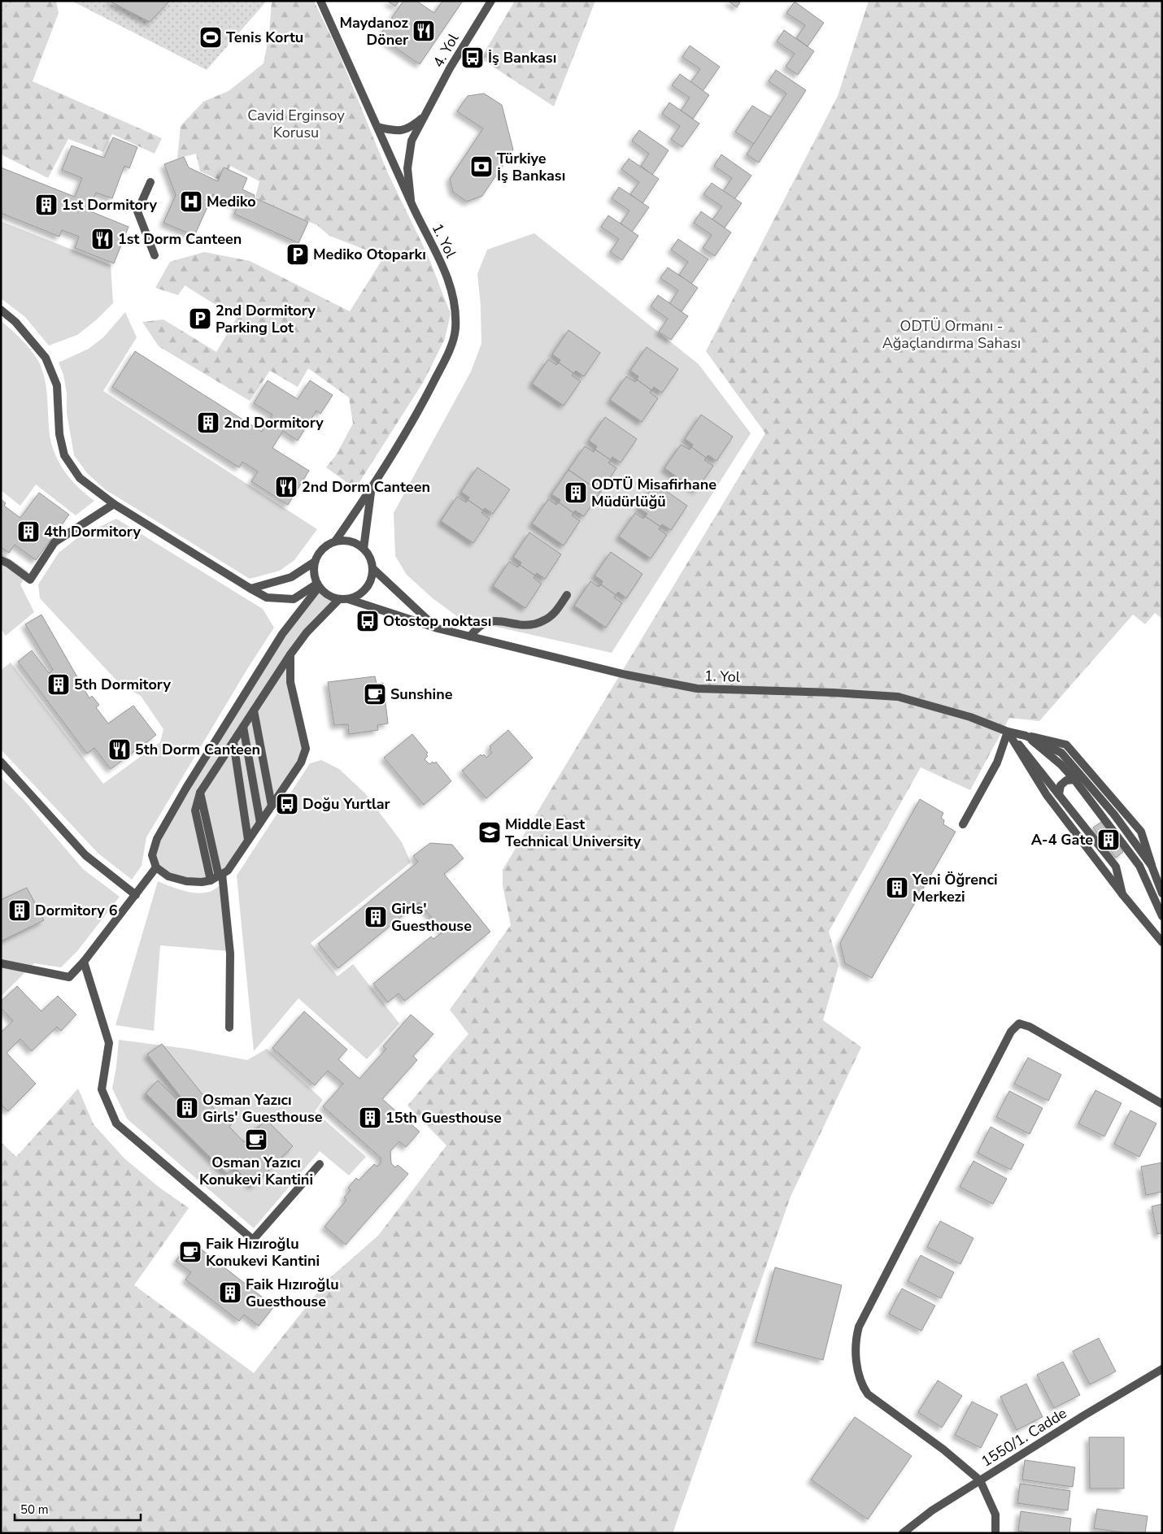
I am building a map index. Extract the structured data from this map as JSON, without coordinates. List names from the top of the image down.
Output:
{
  "streets": {
    "street": ["4. Yol", "1. Yol", "1550/1. Cadde"]
  },
  "crossings": [
    ["4. Yol", "1. Yol"]
  ],
  "parks": ["Cavid Erginsoy Korusu", "ODTÜ Ormanı - Ağaçlandırma Sahası"],
  "places": {
    "restaurant": [
      "Maydanoz Döner",
      "1st Dorm Canteen",
      "2nd Dorm Canteen",
      "5th Dorm Canteen"
    ],
    "sports": ["Tenis Kortu"],
    "bus stop": ["İş Bankası", "Otostop noktası", "Doğu Yurtlar"],
    "bank": ["Türkiye İş Bankası"],
    "hospital": ["Mediko"],
    "building": [
      "1st Dormitory",
      "2nd Dormitory",
      "ODTÜ Misafirhane Müdürlüğü",
      "4th Dormitory",
      "5th Dormitory",
      "A-4 Gate",
      "Yeni Öğrenci Merkezi",
      "Dormitory 6",
      "Girls' Guesthouse",
      "Osman Yazıcı Girls' Guesthouse",
      "15th Guesthouse",
      "Faik Hızıroğlu Guesthouse"
    ],
    "parking": ["Mediko Otoparkı", "2nd Dormitory Parking Lot"],
    "cafe": ["Sunshine", "Osman Yazıcı Konukevi Kantini", "Faik Hızıroğlu Konukevi Kantini"],
    "school or university": ["Middle East Technical University"]
  },
  "scale_bar": "50 m"
}
